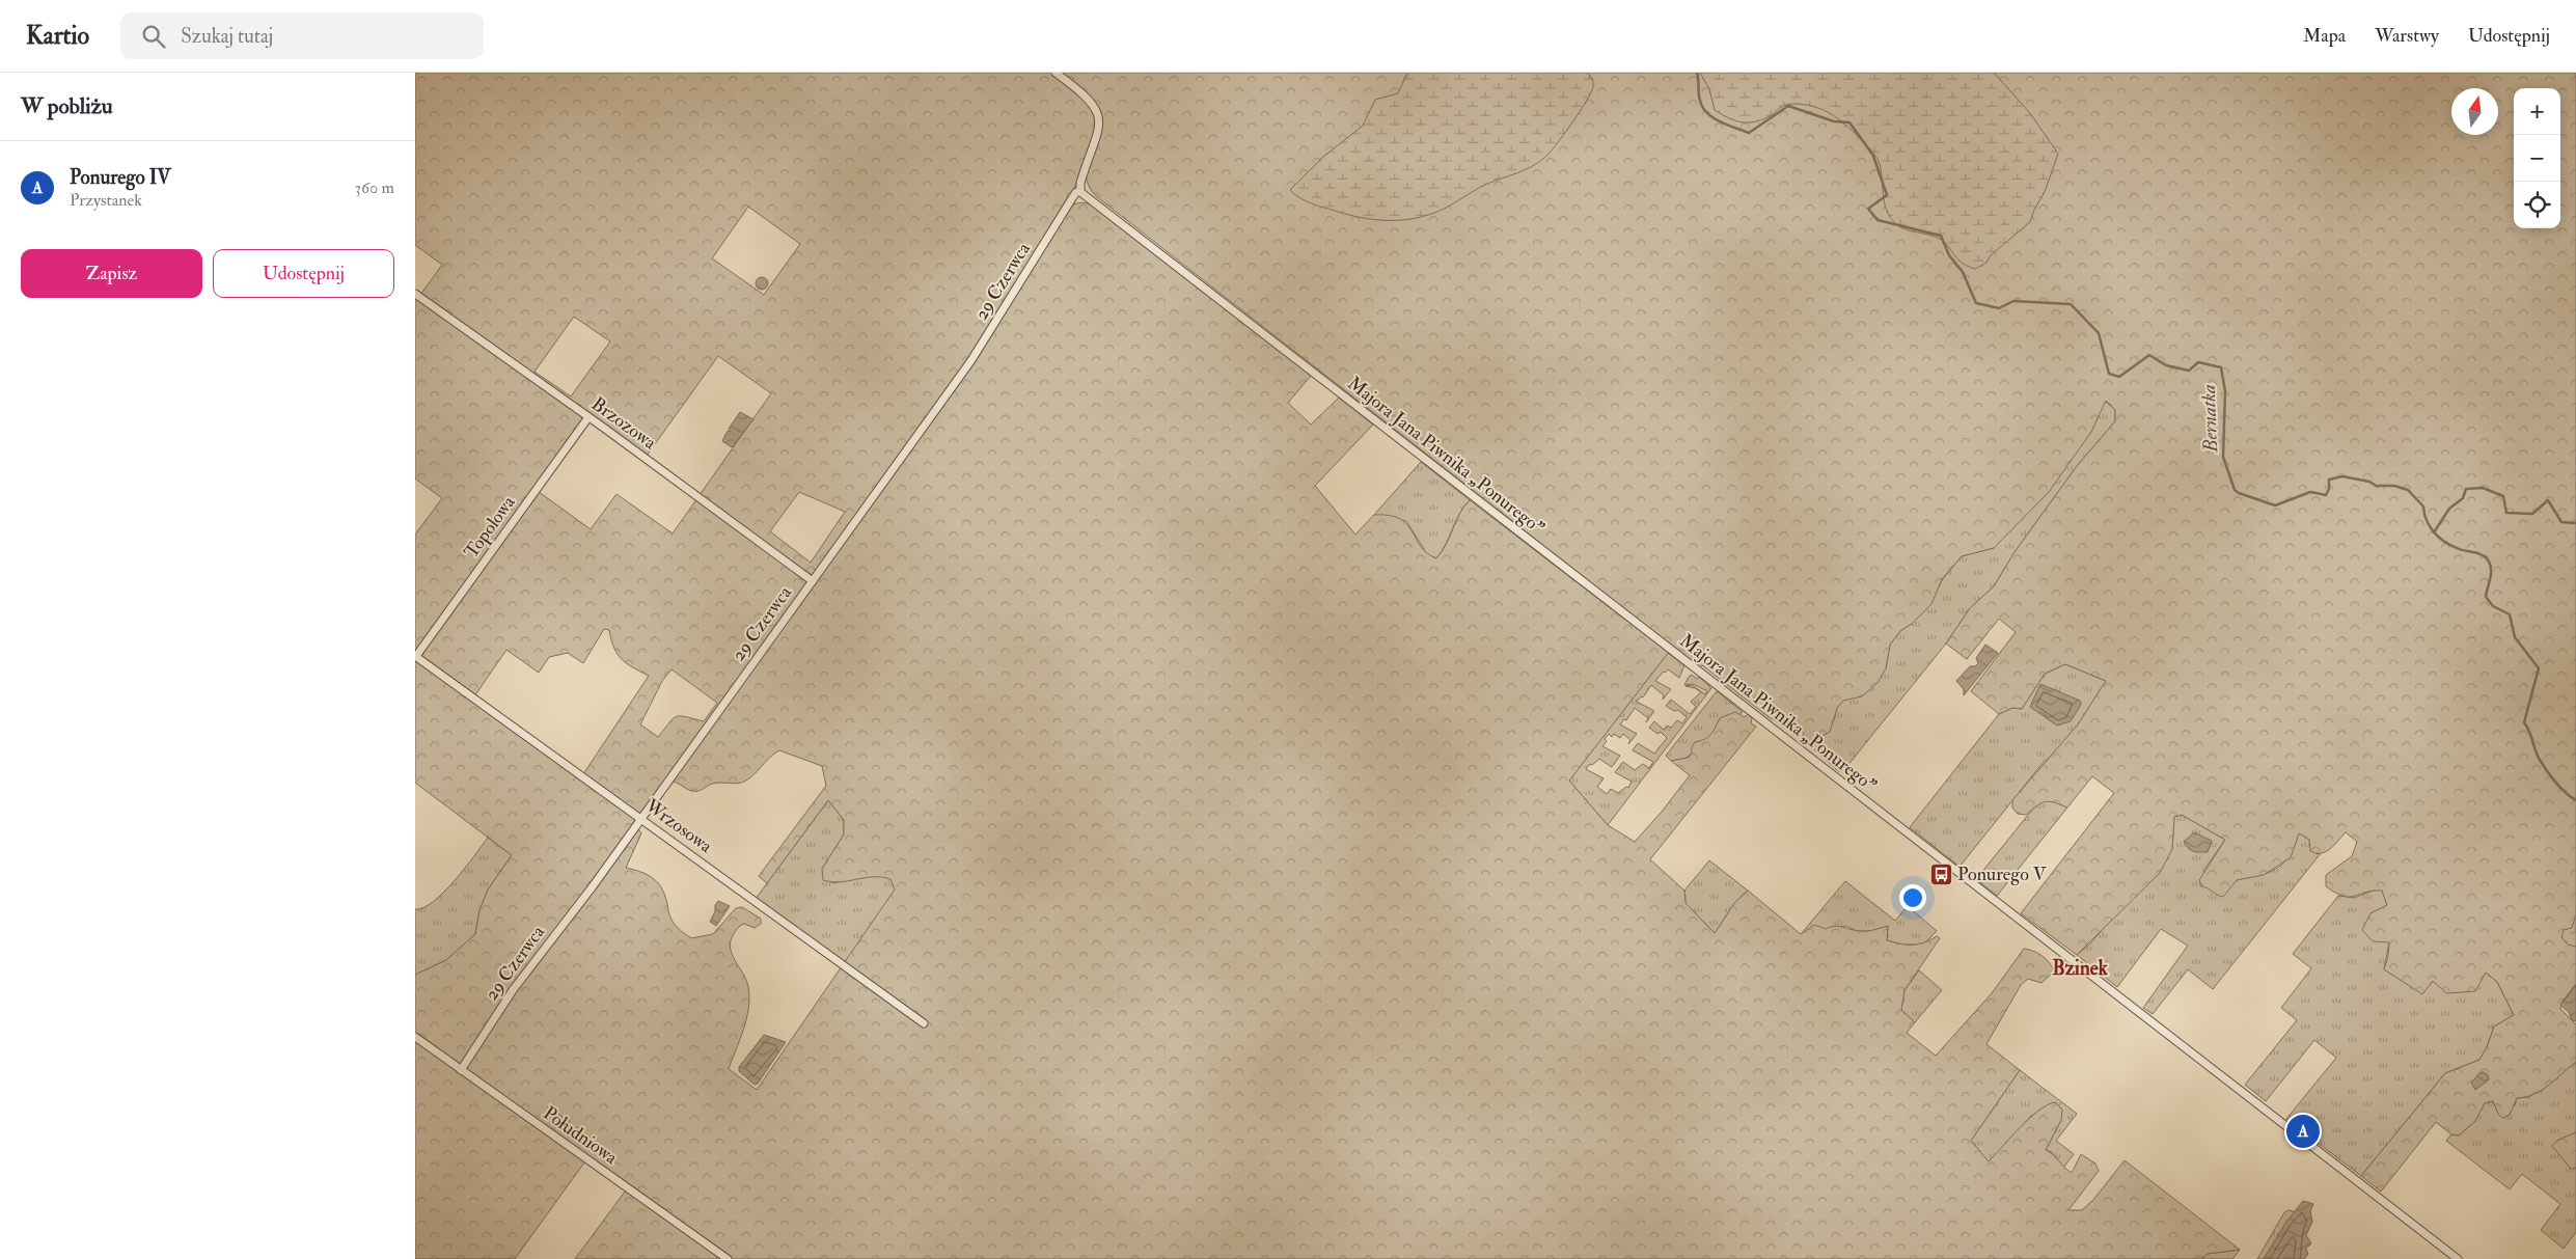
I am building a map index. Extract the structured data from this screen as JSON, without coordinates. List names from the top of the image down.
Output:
{
  "streets": {
    "street": [
      "29 Czerwca",
      "Brzozowa",
      "Majora Jana Piwnika „Ponurego”",
      "Topolowa",
      "Wrzosowa",
      "Południowa"
    ]
  },
  "crossings": [
    ["29 Czerwca", "Brzozowa"],
    ["29 Czerwca", "Majora Jana Piwnika „Ponurego”"],
    ["29 Czerwca", "Wrzosowa"],
    ["29 Czerwca", "Południowa"],
    ["Brzozowa", "Topolowa"],
    ["Topolowa", "Wrzosowa"]
  ],
  "districts": ["Bzinek"],
  "water": ["Bernatka"],
  "places": {
    "bus stop": ["Ponurego V"]
  },
  "north": "top",
  "page": {
    "header": "Kartio",
    "search": "Szukaj tutaj",
    "nav": ["Mapa", "Warstwy", "Udostępnij"],
    "heading": "W pobliżu",
    "map_buttons": ["+", "−"],
    "list": [
      {
        "mark": "A",
        "name": "Ponurego IV",
        "note": "Przystanek",
        "value": "360 m"
      }
    ],
    "buttons": ["Zapisz", "Udostępnij"],
    "pins": "A"
  }
}
